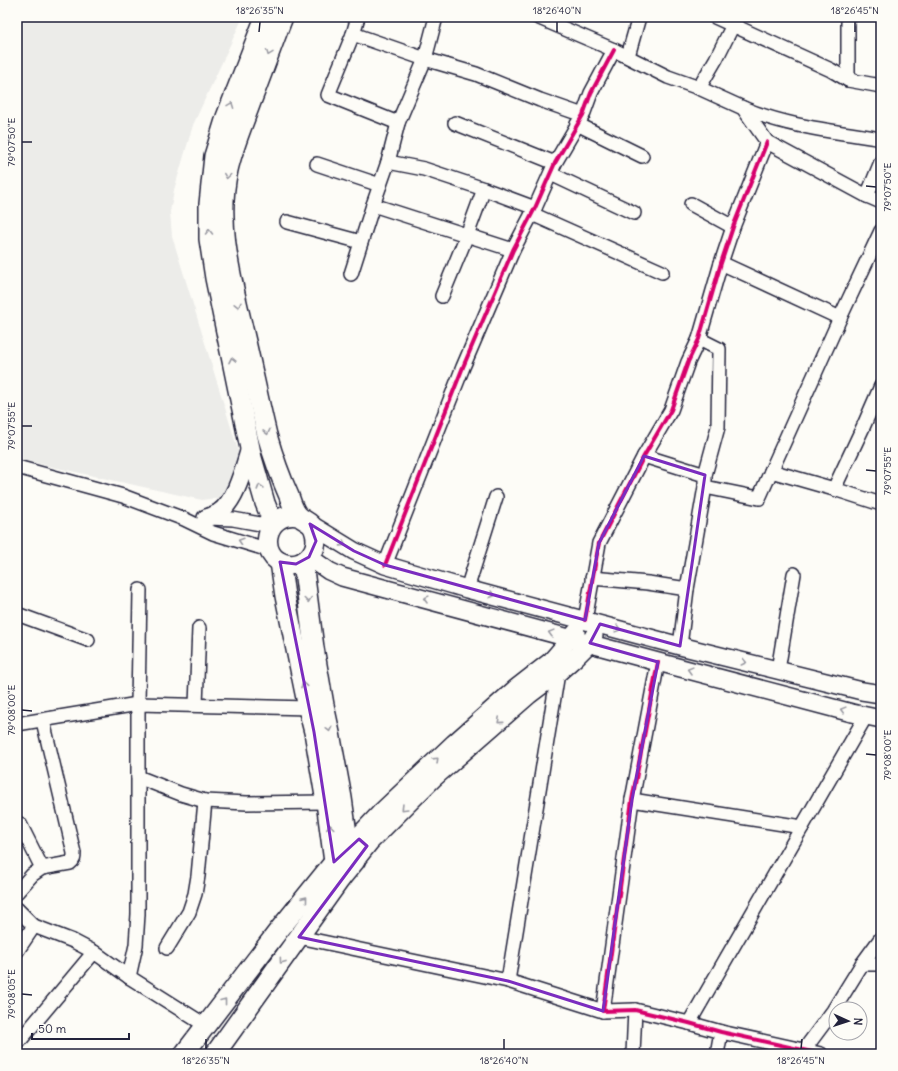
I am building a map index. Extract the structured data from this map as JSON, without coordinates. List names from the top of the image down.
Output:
{
  "scale_bar": "50 m",
  "north": "right",
  "coordinates": [
    "18°26'35\"N",
    "18°26'40\"N",
    "18°26'45\"N",
    "79°07'50\"E",
    "79°07'55\"E",
    "79°08'00\"E",
    "79°08'05\"E"
  ]
}
